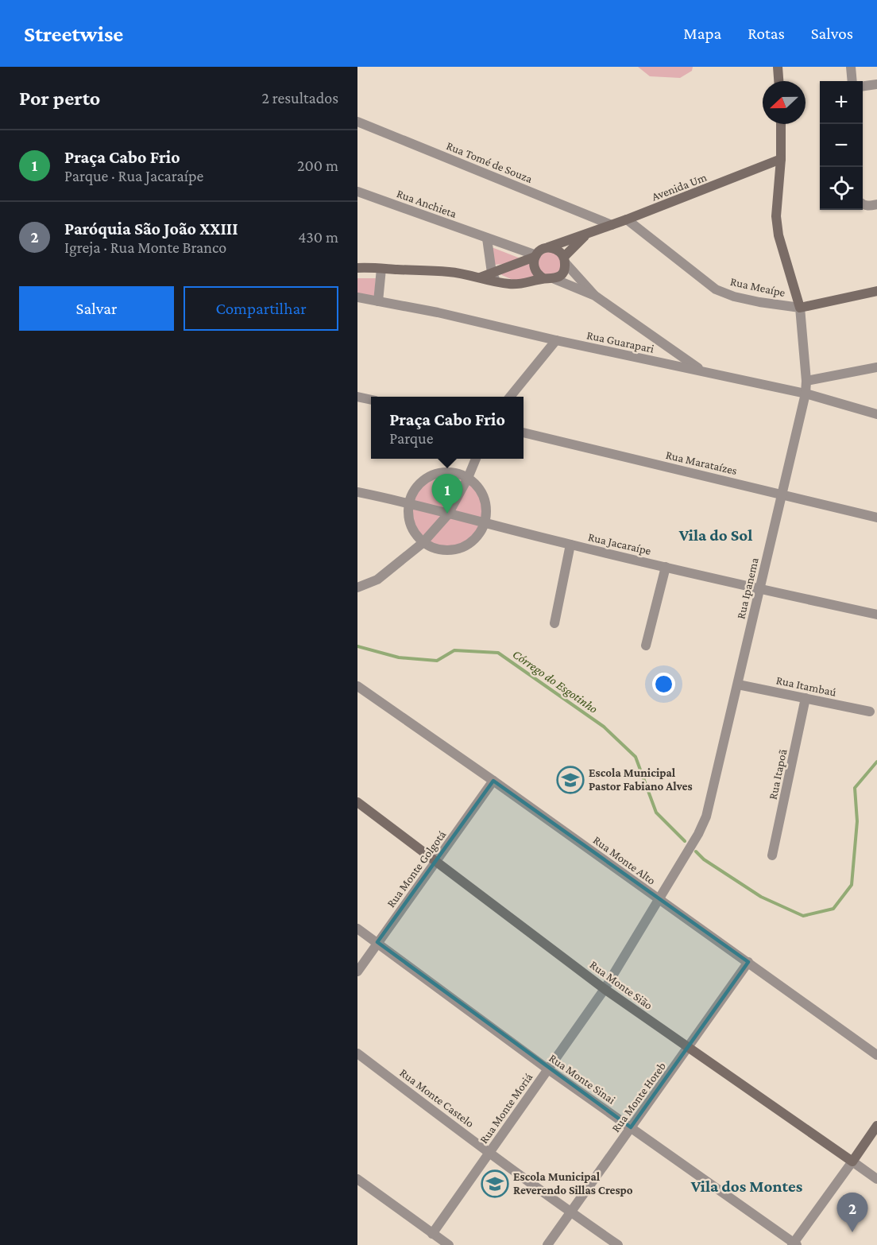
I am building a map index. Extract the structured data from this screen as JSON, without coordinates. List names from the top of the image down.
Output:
{
  "streets": {
    "street": [
      "Rua Tomé de Souza",
      "Avenida Um",
      "Rua Anchieta",
      "Rua Meaípe",
      "Rua Guarapari",
      "Rua Marataízes",
      "Rua Jacaraípe",
      "Rua Ipanema",
      "Rua Itambaú",
      "Rua Itapoã",
      "Rua Monte Alto",
      "Rua Monte Golgotá",
      "Rua Monte Sião",
      "Rua Monte Sinai",
      "Rua Monte Horeb",
      "Rua Monte Castelo",
      "Rua Monte Moriá"
    ]
  },
  "crossings": [
    ["Rua Tomé de Souza", "Avenida Um"],
    ["Avenida Um", "Rua Anchieta"],
    ["Avenida Um", "Rua Meaípe"],
    ["Avenida Um", "Rua Ipanema"],
    ["Rua Meaípe", "Rua Ipanema"],
    ["Rua Guarapari", "Rua Ipanema"],
    ["Rua Marataízes", "Rua Ipanema"],
    ["Rua Jacaraípe", "Rua Ipanema"],
    ["Rua Ipanema", "Rua Itambaú"],
    ["Rua Ipanema", "Rua Monte Alto"],
    ["Rua Ipanema", "Rua Monte Moriá"],
    ["Rua Itambaú", "Rua Itapoã"],
    ["Rua Monte Alto", "Rua Monte Golgotá"],
    ["Rua Monte Alto", "Rua Monte Horeb"],
    ["Rua Monte Alto", "Rua Monte Moriá"],
    ["Rua Monte Golgotá", "Rua Monte Sião"],
    ["Rua Monte Golgotá", "Rua Monte Sinai"],
    ["Rua Monte Sião", "Rua Monte Horeb"],
    ["Rua Monte Sião", "Rua Monte Moriá"],
    ["Rua Monte Sinai", "Rua Monte Horeb"],
    ["Rua Monte Sinai", "Rua Monte Moriá"],
    ["Rua Monte Horeb", "Rua Monte Castelo"],
    ["Rua Monte Castelo", "Rua Monte Moriá"]
  ],
  "districts": ["Vila do Sol", "Vila dos Montes"],
  "water": ["Córrego do Esgotinho"],
  "places": {
    "school or university": ["Escola Municipal Pastor Fabiano Alves", "Escola Municipal Reverendo Sillas Crespo"]
  },
  "north": "left",
  "page": {
    "header": "Streetwise",
    "nav": ["Mapa", "Rotas", "Salvos"],
    "heading": ["Por perto", "2 resultados"],
    "map_buttons": ["+", "−"],
    "list": [
      {
        "mark": "1",
        "name": "Praça Cabo Frio",
        "note": "Parque · Rua Jacaraípe",
        "value": "200 m"
      },
      {
        "mark": "2",
        "name": "Paróquia São João XXIII",
        "note": "Igreja · Rua Monte Branco",
        "value": "430 m"
      }
    ],
    "buttons": ["Salvar", "Compartilhar"],
    "popup": ["Praça Cabo Frio", "Parque"],
    "pins": ["1", "2"]
  }
}
